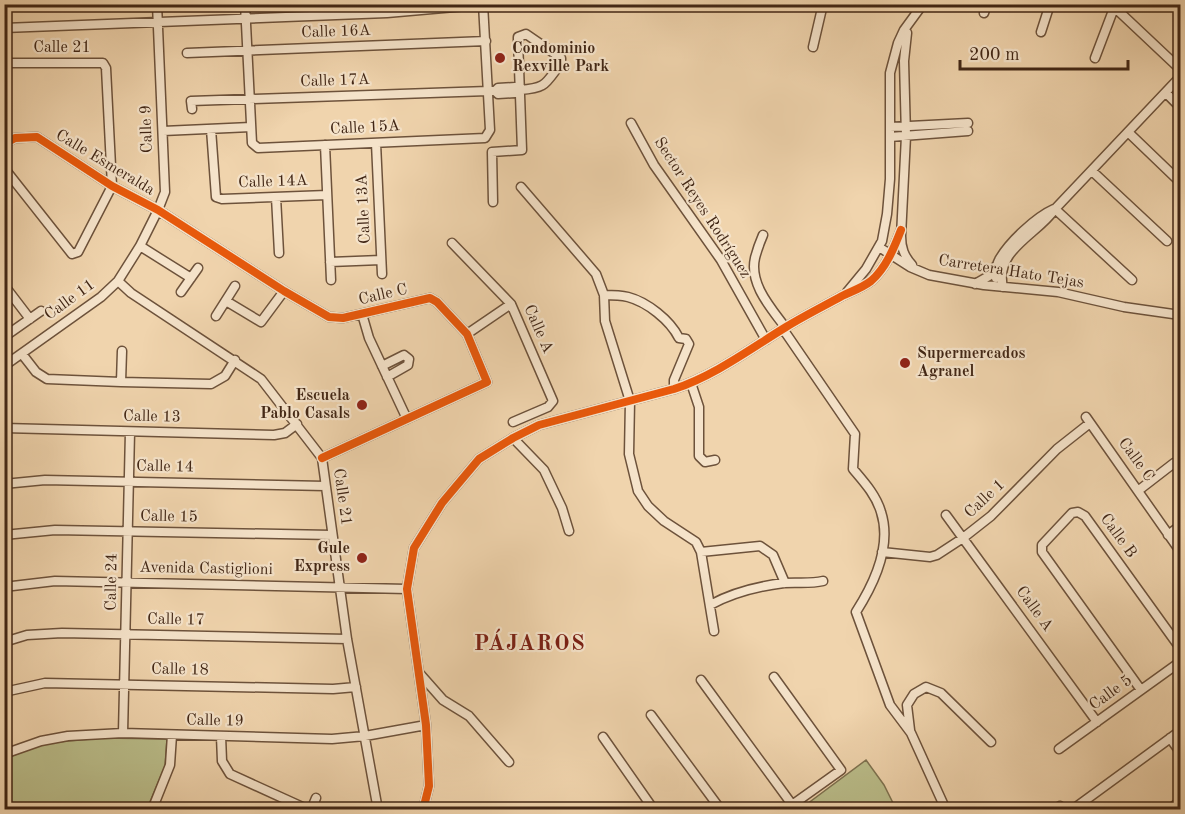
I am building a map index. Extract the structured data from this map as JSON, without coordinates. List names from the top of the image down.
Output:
{
  "streets": {
    "street": [
      "Calle 16A",
      "Calle 21",
      "Calle 17A",
      "Calle 15A",
      "Calle 9",
      "Calle Esmeralda",
      "Calle 14A",
      "Sector Reyes Rodríguez",
      "Calle 13A",
      "Carretera Hato Tejas",
      "Calle C",
      "Calle 11",
      "Calle A",
      "Calle 13",
      "Calle 14",
      "Calle 1",
      "Calle 15",
      "Calle B",
      "Avenida Castiglioni",
      "Calle 24",
      "Calle 17",
      "Calle 18",
      "Calle 5",
      "Calle 19"
    ]
  },
  "crossings": [
    ["Calle 16A", "Calle 15A"],
    ["Calle 21", "Calle Esmeralda"],
    ["Calle 21", "Calle C"],
    ["Calle 21", "Calle 11"],
    ["Calle 21", "Calle 13"],
    ["Calle 21", "Calle 14"],
    ["Calle 21", "Calle 15"],
    ["Calle 21", "Avenida Castiglioni"],
    ["Calle 21", "Calle 17"],
    ["Calle 21", "Calle 18"],
    ["Calle 21", "Calle 19"],
    ["Calle 17A", "Calle 15A"],
    ["Calle 15A", "Calle 13A"],
    ["Calle 9", "Calle Esmeralda"],
    ["Calle 9", "Calle C"],
    ["Calle 9", "Calle 11"],
    ["Calle Esmeralda", "Calle C"],
    ["Calle C", "Calle 1"],
    ["Calle A", "Calle 1"],
    ["Calle A", "Calle 5"],
    ["Calle 13", "Calle 24"],
    ["Calle 14", "Calle 24"],
    ["Calle 15", "Calle 24"],
    ["Calle B", "Calle 5"],
    ["Avenida Castiglioni", "Calle 24"],
    ["Calle 24", "Calle 17"],
    ["Calle 24", "Calle 18"],
    ["Calle 24", "Calle 19"]
  ],
  "districts": ["PÁJAROS"],
  "places": [
    "Condominio Rexville Park",
    "Supermercados Agranel",
    "Escuela Pablo Casals",
    "Gule Express"
  ],
  "scale_bar": "200 m"
}
